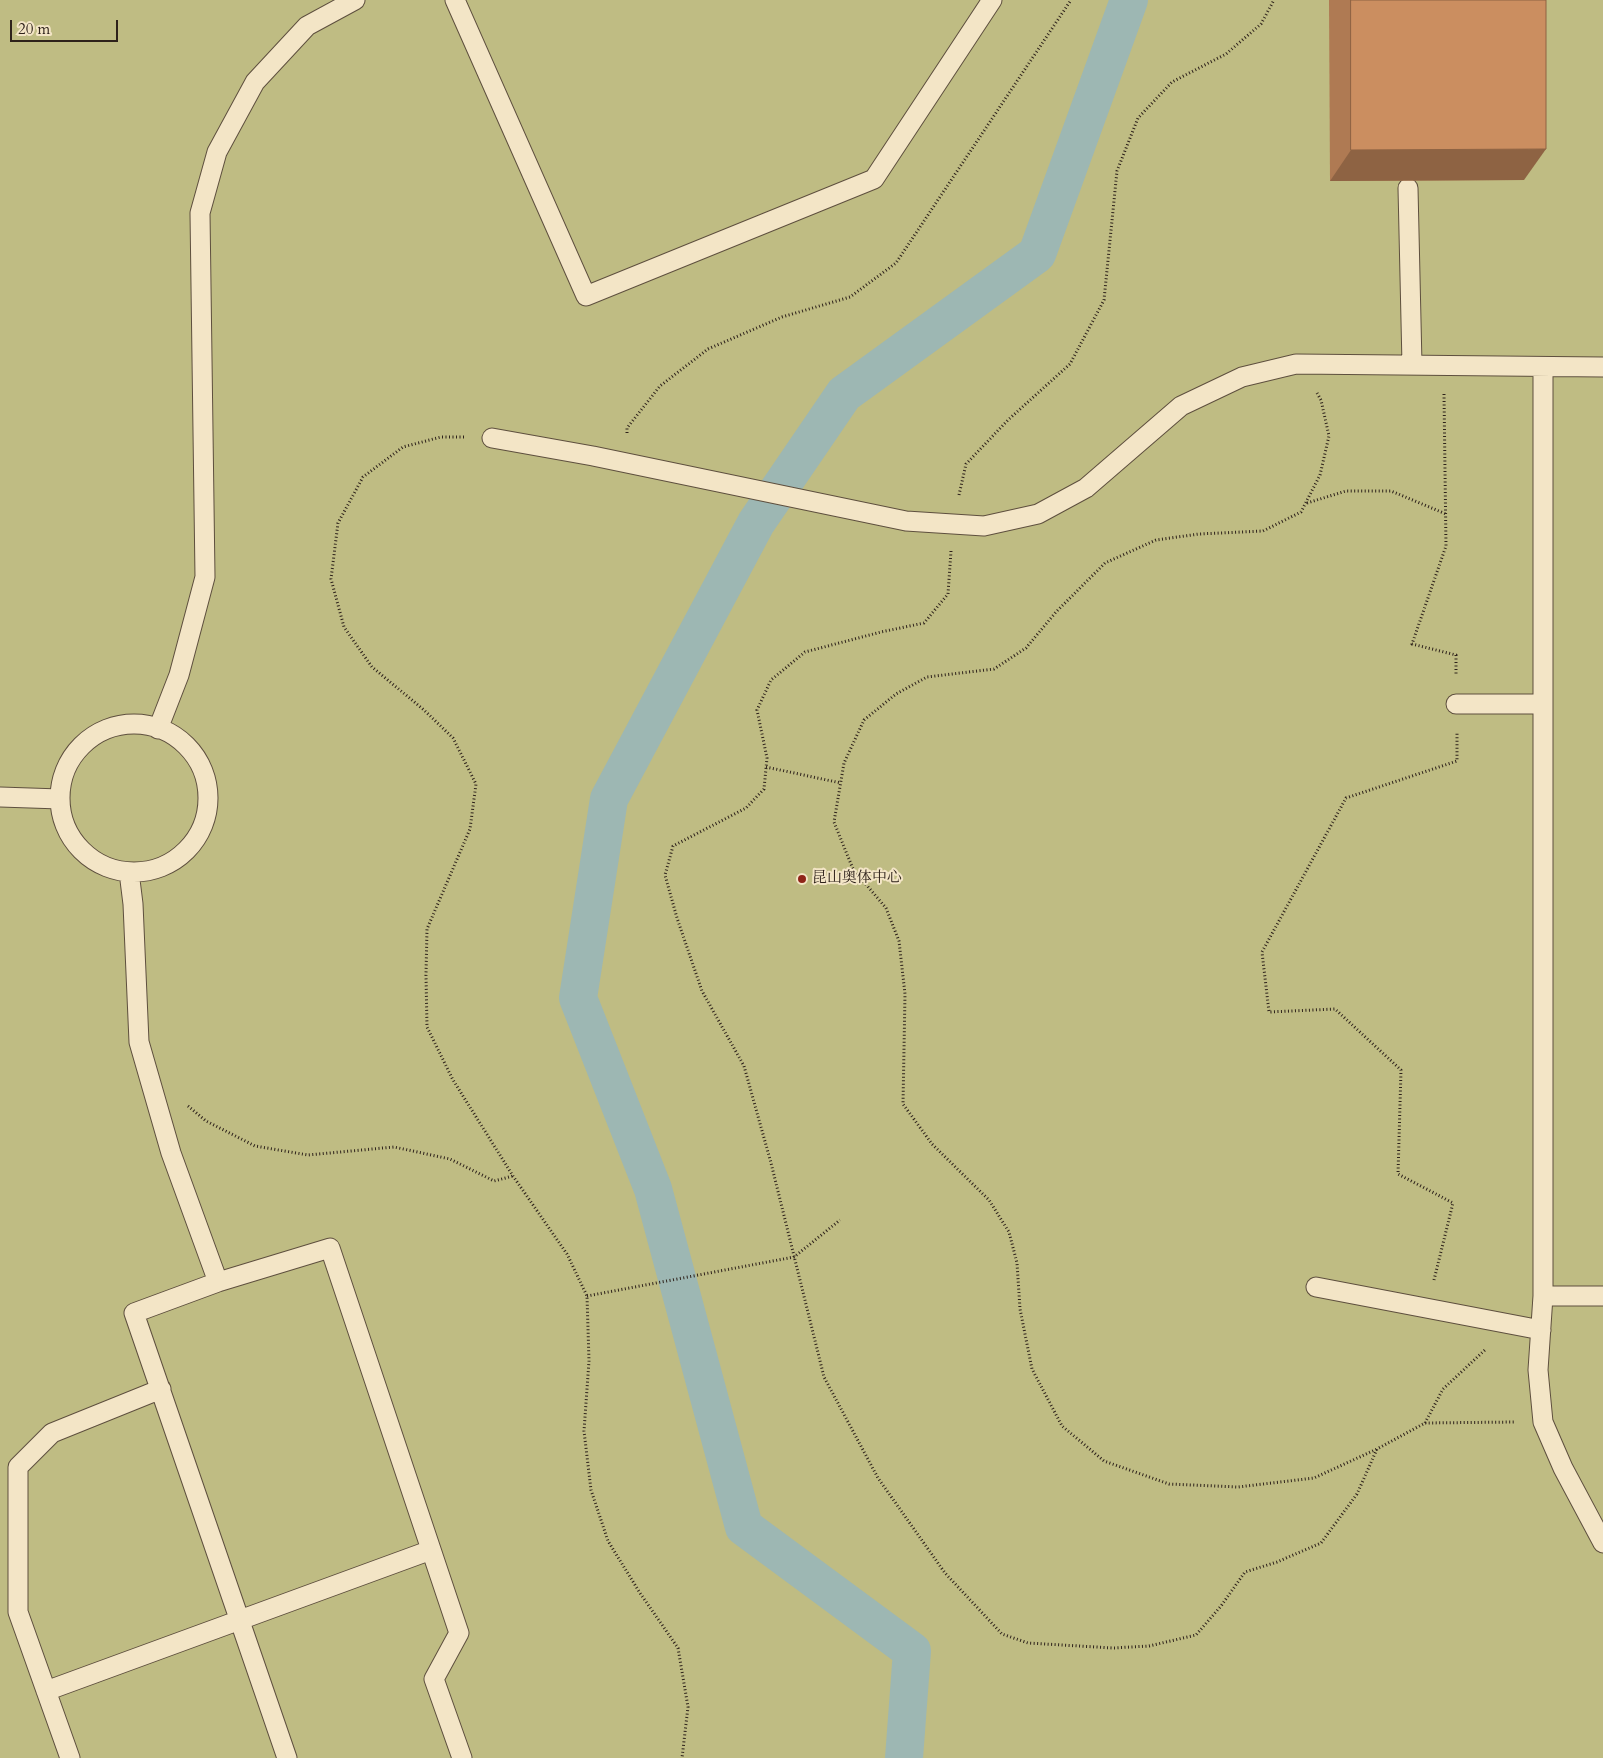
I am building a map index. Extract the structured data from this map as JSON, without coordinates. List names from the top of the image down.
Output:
{
  "places": ["昆山奥体中心"],
  "scale_bar": "20 m"
}
